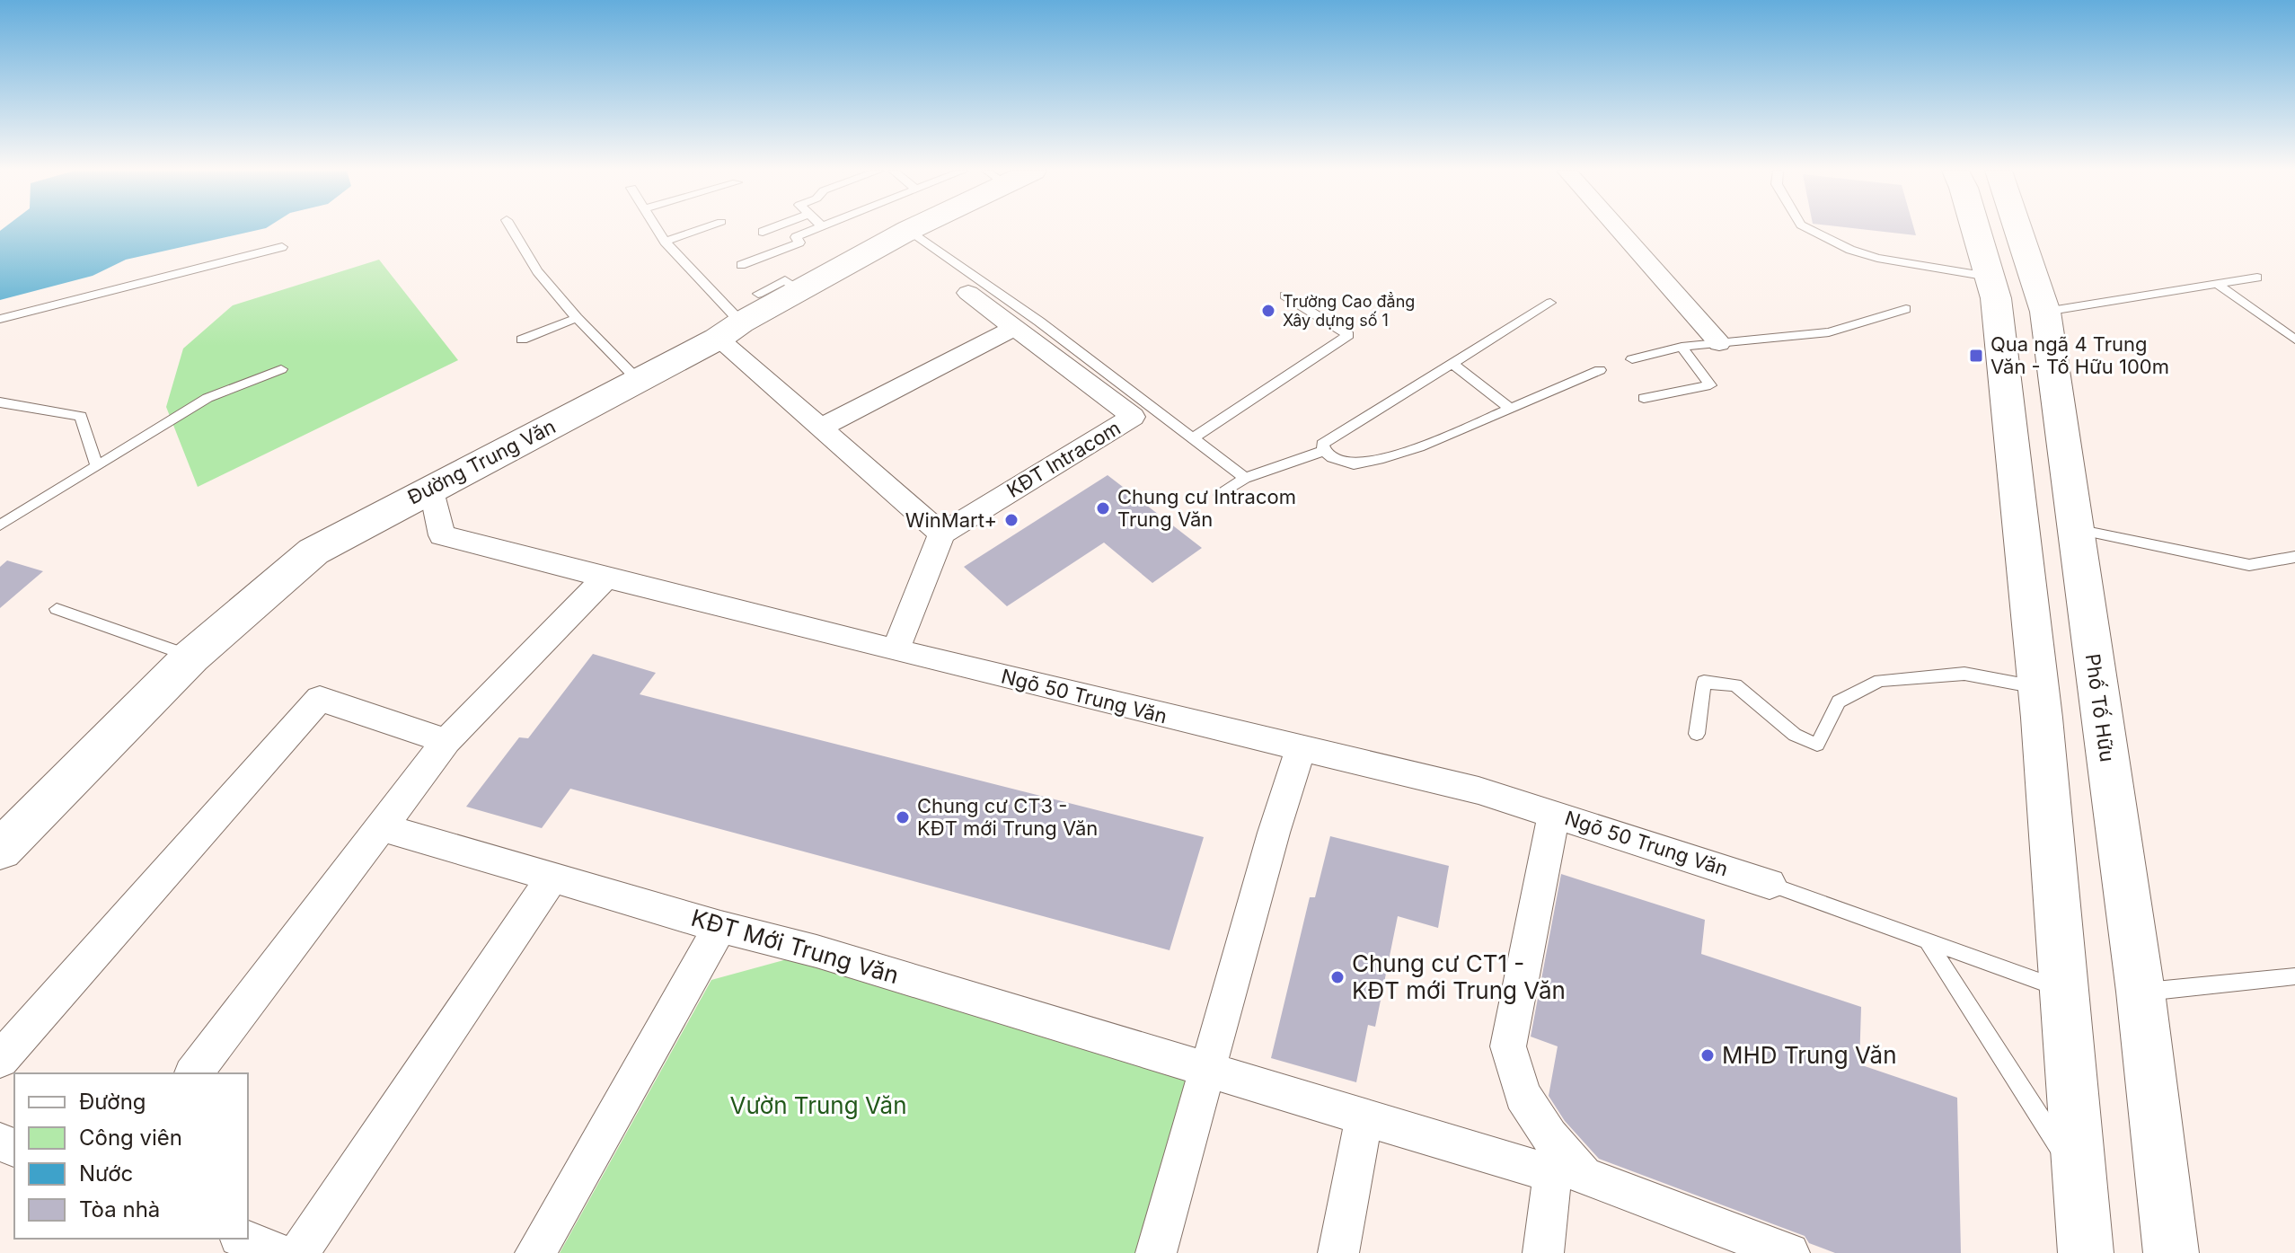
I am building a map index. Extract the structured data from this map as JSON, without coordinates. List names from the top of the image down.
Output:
{
  "streets": {
    "main road": ["Đường Trung Văn", "Phố Tố Hữu"],
    "street": ["KĐT Intracom", "Ngõ 50 Trung Văn", "KĐT Mới Trung Văn"]
  },
  "crossings": [
    ["Đường Trung Văn", "Ngõ 50 Trung Văn"]
  ],
  "parks": ["Vườn Trung Văn"],
  "places": {
    "other": [
      "Trường Cao đẳng Xây dựng số 1",
      "Chung cư Intracom Trung Văn",
      "WinMart+",
      "Chung cư CT3 - KĐT mới Trung Văn",
      "Chung cư CT1 - KĐT mới Trung Văn",
      "MHD Trung Văn"
    ],
    "transit": ["Qua ngã 4 Trung Văn - Tố Hữu 100m"]
  },
  "legend": [
    "Đường",
    "Công viên",
    "Nước",
    "Tòa nhà"
  ]
}
